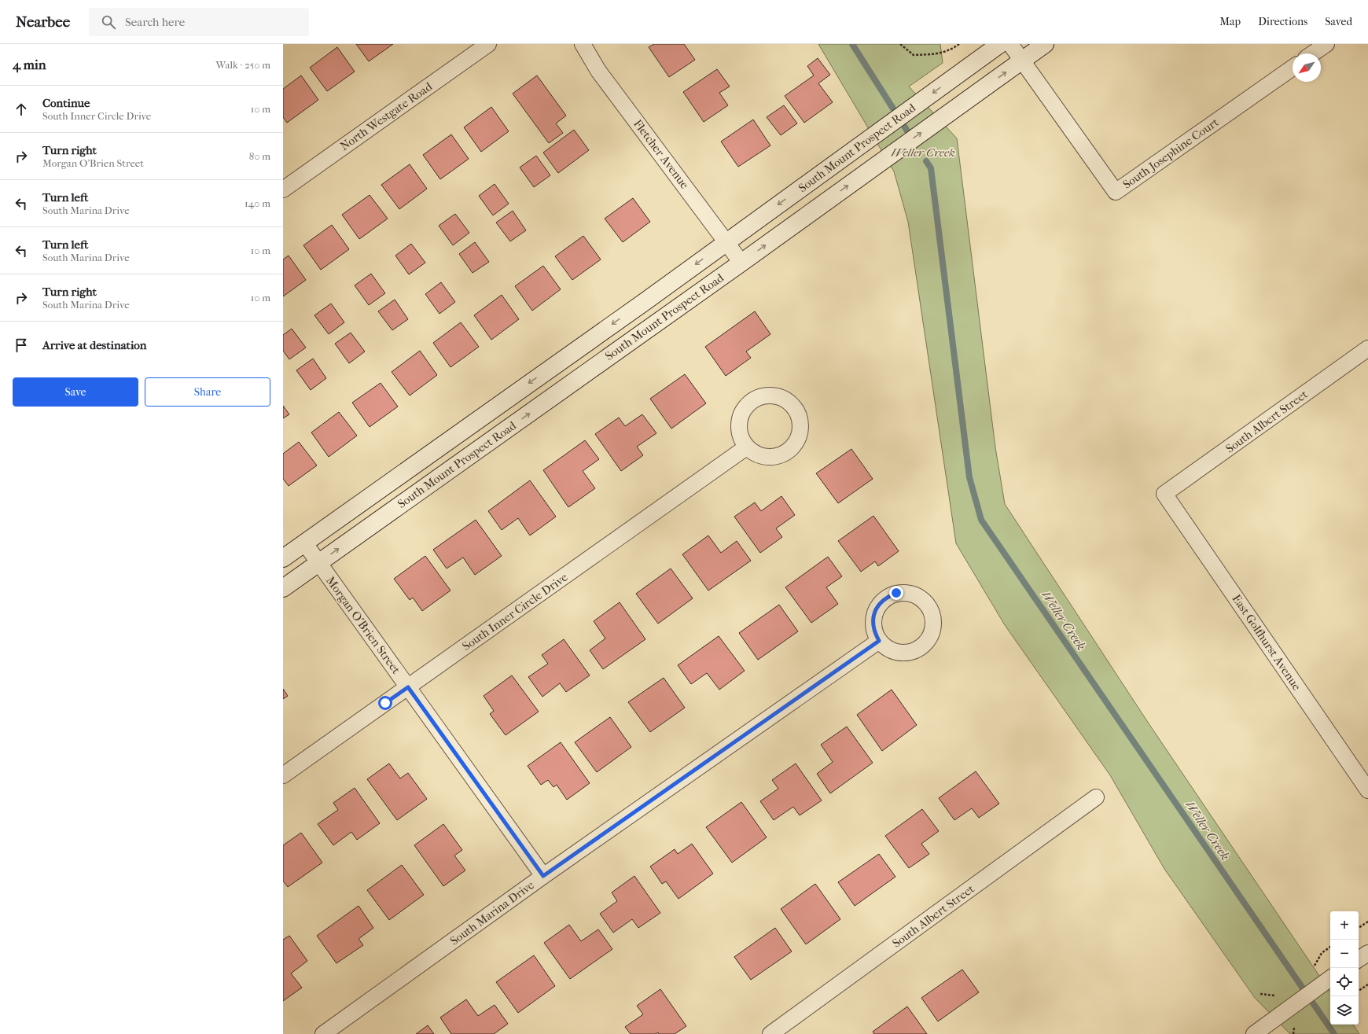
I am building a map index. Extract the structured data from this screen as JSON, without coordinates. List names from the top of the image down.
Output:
{
  "streets": {
    "main road": ["South Mount Prospect Road"],
    "street": [
      "North Westgate Road",
      "South Josephine Court",
      "Fletcher Avenue",
      "South Albert Street",
      "South Inner Circle Drive",
      "Morgan O'Brien Street",
      "East Golfhurst Avenue",
      "South Marina Drive"
    ]
  },
  "crossings": [
    ["South Mount Prospect Road", "South Josephine Court"],
    ["South Mount Prospect Road", "Fletcher Avenue"],
    ["South Mount Prospect Road", "Morgan O'Brien Street"],
    ["South Albert Street", "East Golfhurst Avenue"],
    ["South Inner Circle Drive", "Morgan O'Brien Street"],
    ["Morgan O'Brien Street", "South Marina Drive"]
  ],
  "water": ["Weller Creek"],
  "parks": ["Weller Creek"],
  "north": "bottom left",
  "page": {
    "header": "Nearbee",
    "search": "Search here",
    "nav": ["Map", "Directions", "Saved"],
    "heading": ["4 min", "Walk · 250 m"],
    "list": [
      ["Continue", "South Inner Circle Drive", "10 m"],
      ["Turn right", "Morgan O'Brien Street", "80 m"],
      ["Turn left", "South Marina Drive", "140 m"],
      ["Turn left", "South Marina Drive", "10 m"],
      ["Turn right", "South Marina Drive", "10 m"],
      "Arrive at destination"
    ],
    "buttons": ["Save", "Share"],
    "map_buttons": ["+", "−"]
  }
}
